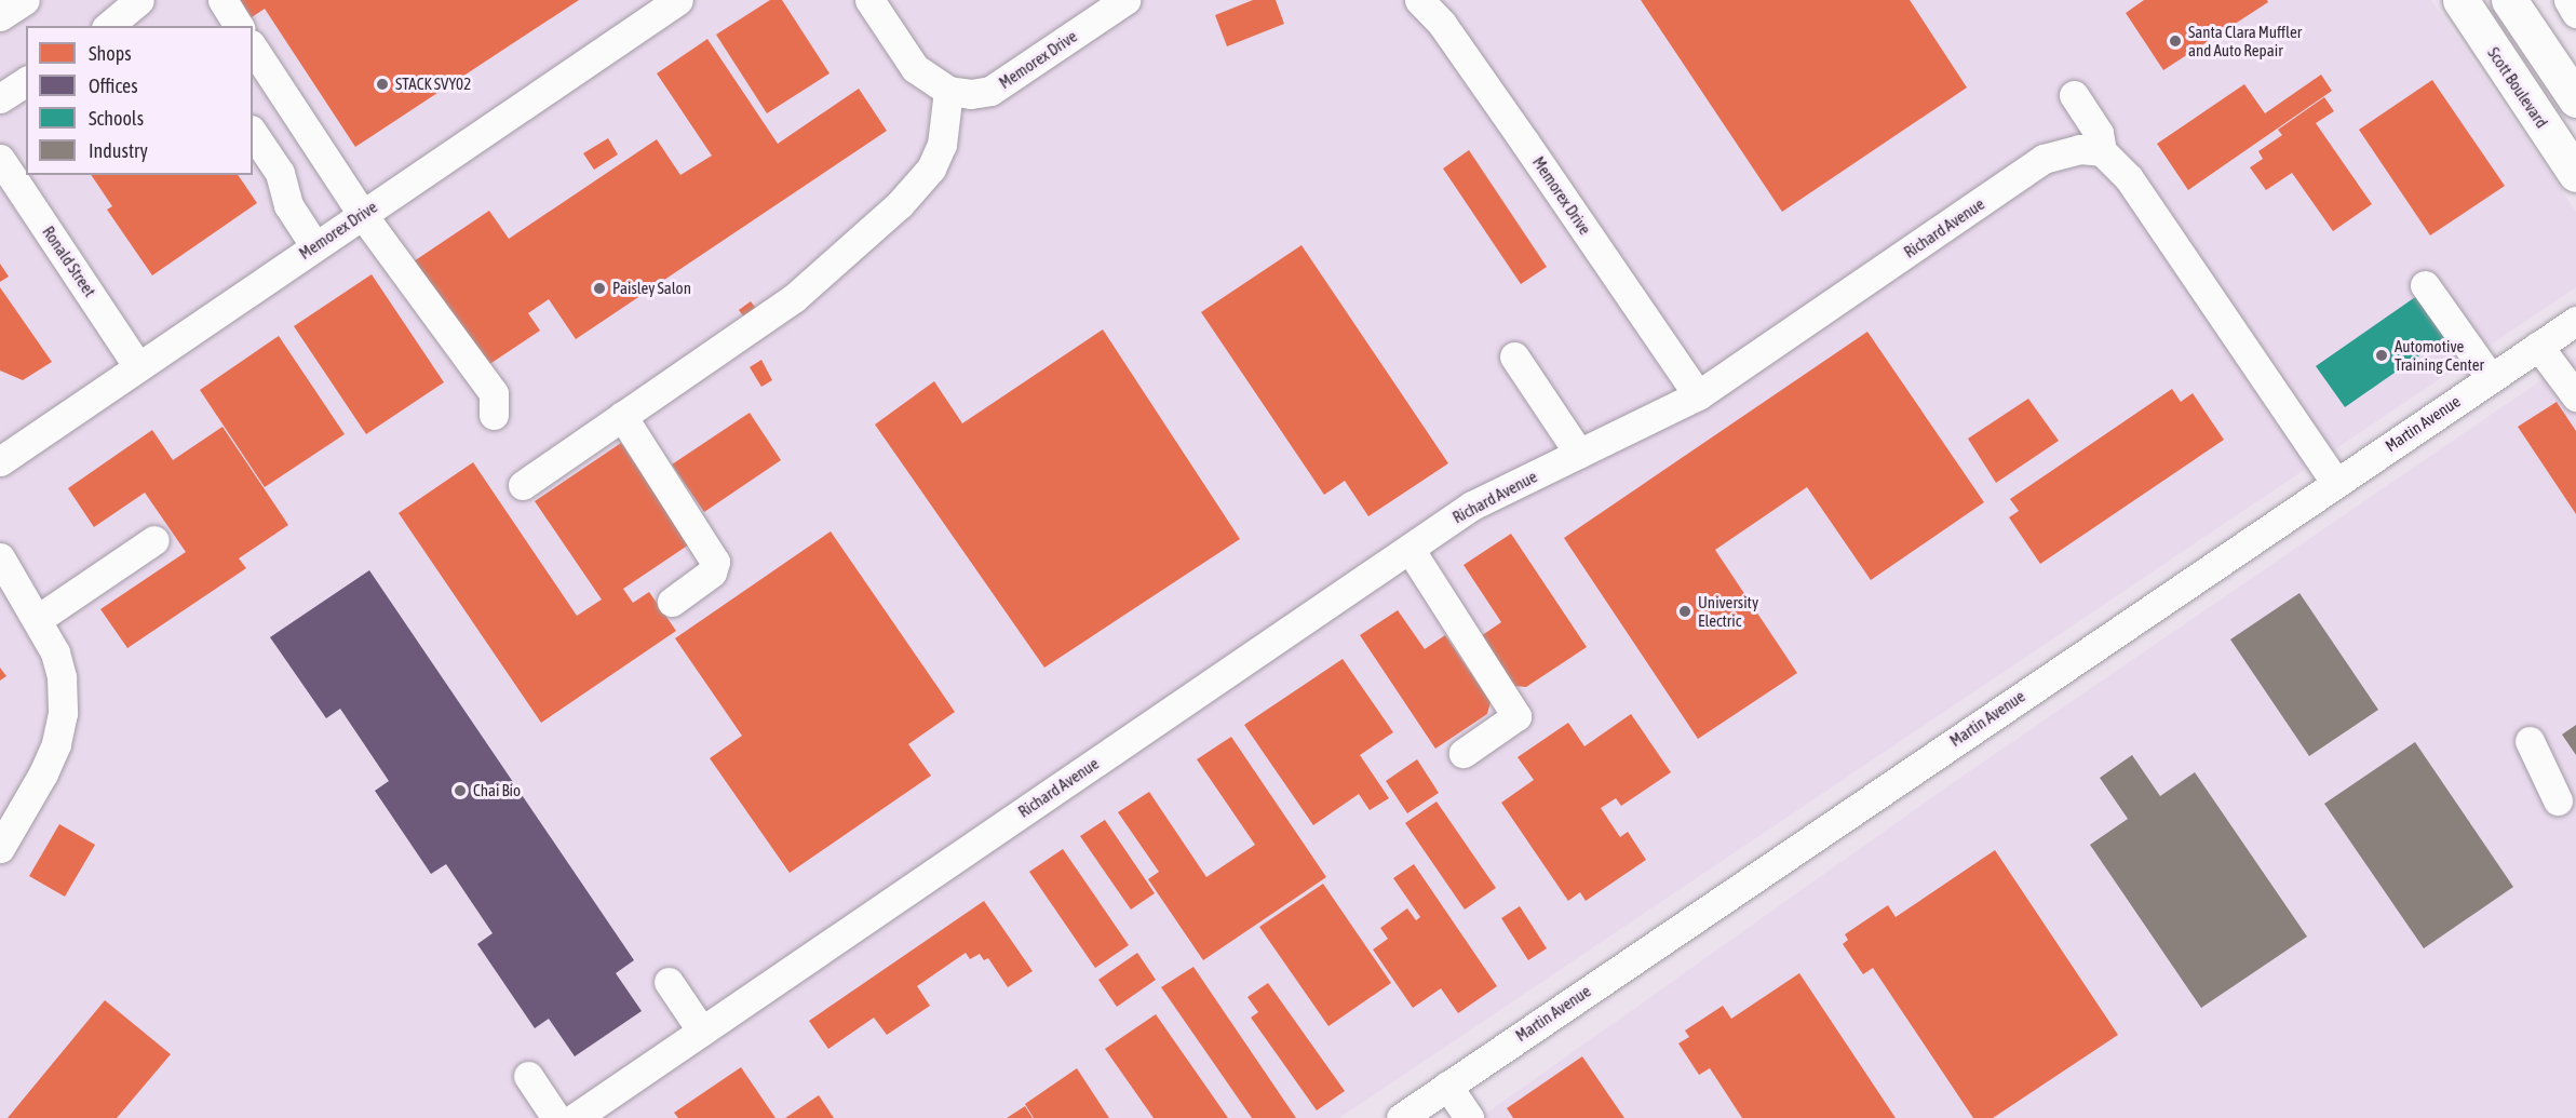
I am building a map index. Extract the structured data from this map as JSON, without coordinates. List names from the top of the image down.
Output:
{
  "streets": {
    "main road": ["Scott Boulevard"],
    "street": [
      "Memorex Drive",
      "Richard Avenue",
      "Ronald Street",
      "Martin Avenue"
    ]
  },
  "crossings": [
    ["Memorex Drive", "Richard Avenue"],
    ["Memorex Drive", "Ronald Street"]
  ],
  "places": [
    "Santa Clara Muffler and Auto Repair",
    "STACK SVY02",
    "Paisley Salon",
    "Automotive Training Center",
    "University Electric",
    "Chai Bio"
  ],
  "legend": [
    "Shops",
    "Offices",
    "Schools",
    "Industry"
  ]
}
